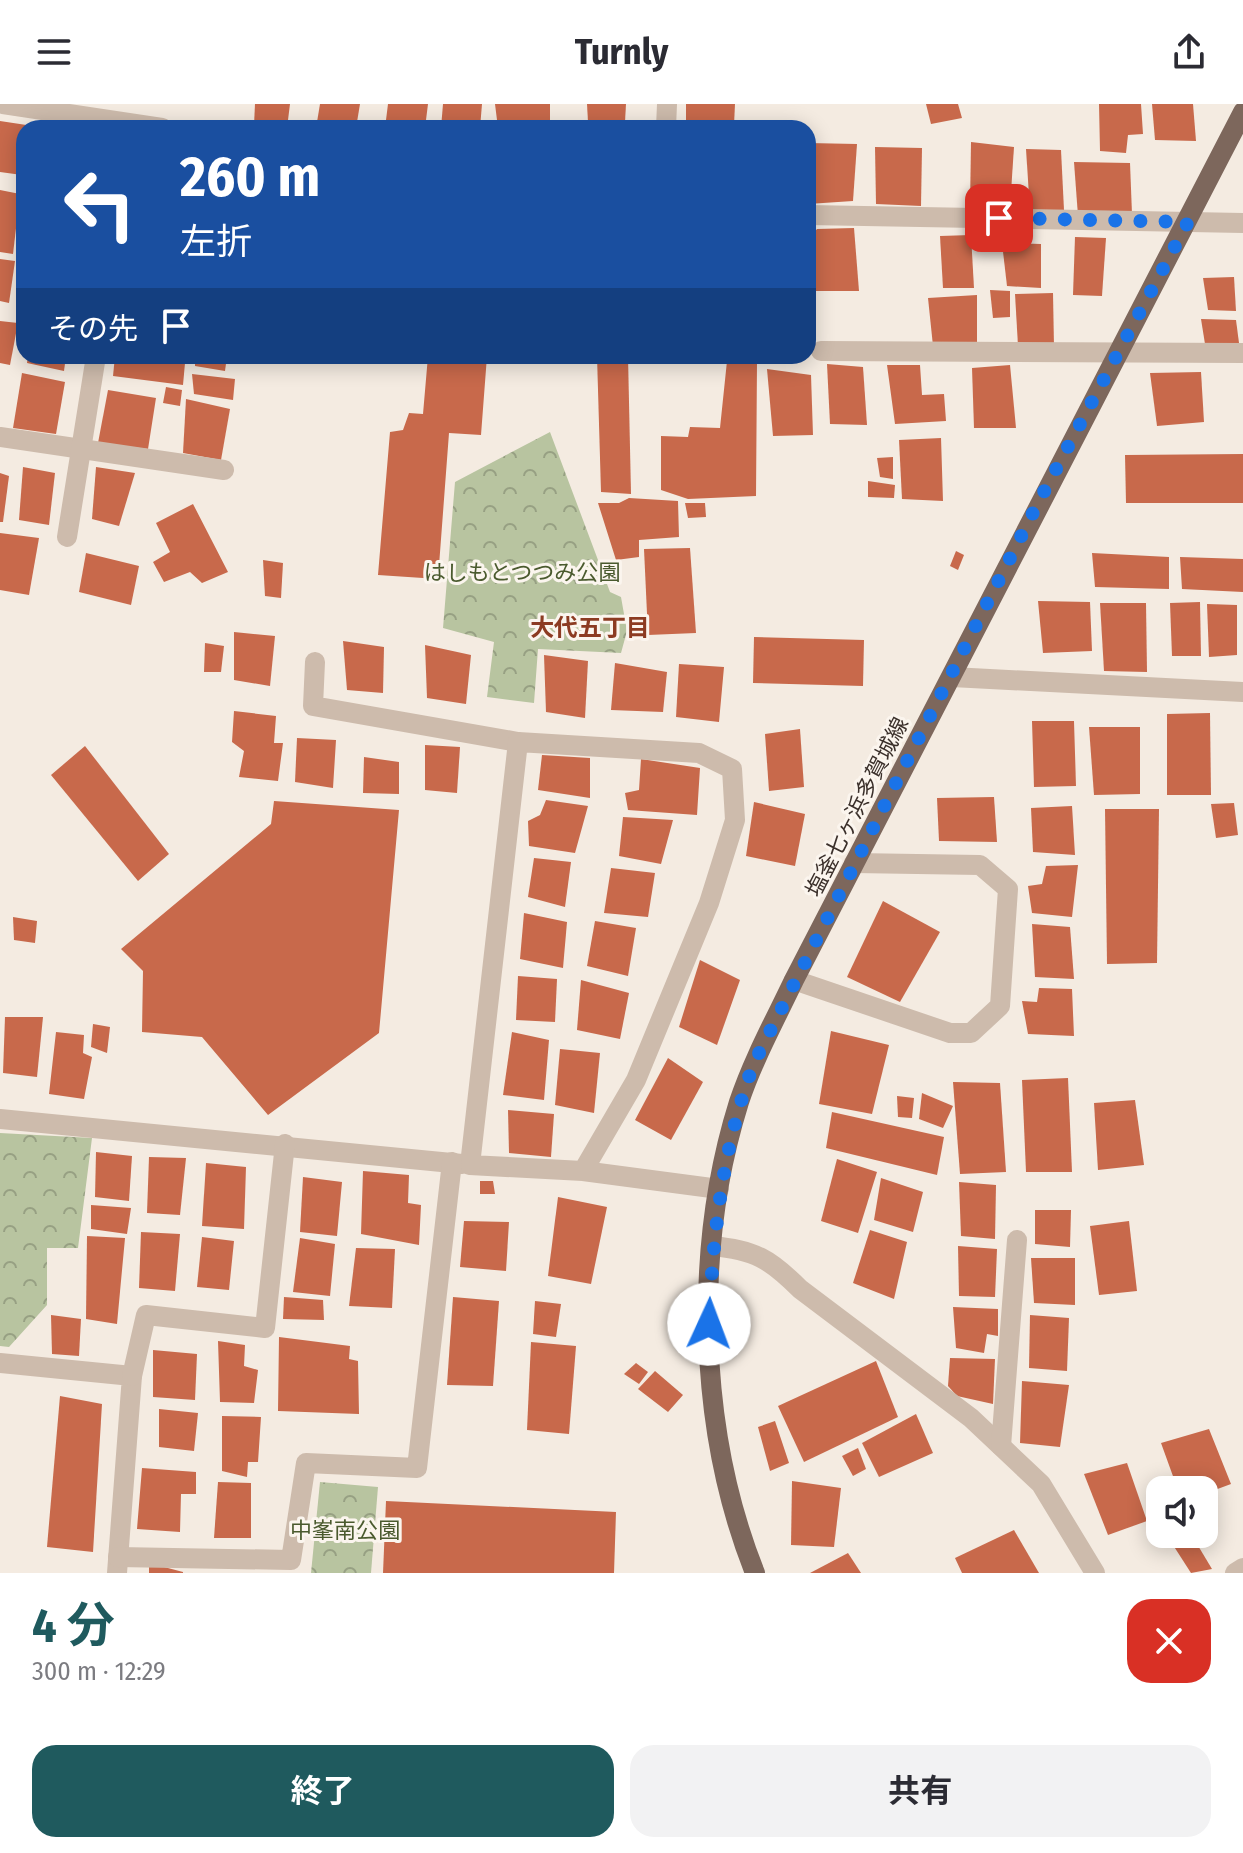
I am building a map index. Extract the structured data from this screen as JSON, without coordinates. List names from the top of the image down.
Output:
{
  "streets": {
    "main road": ["塩釜七ヶ浜多賀城線"]
  },
  "districts": ["大代五丁目"],
  "parks": ["はしもとつつみ公園", "中峯南公園"],
  "page": {
    "header": "Turnly",
    "turn": ["260 m", "左折"],
    "then": "その先",
    "heading": ["4 分", "300 m · 12:29"],
    "buttons": ["終了", "共有"]
  }
}
